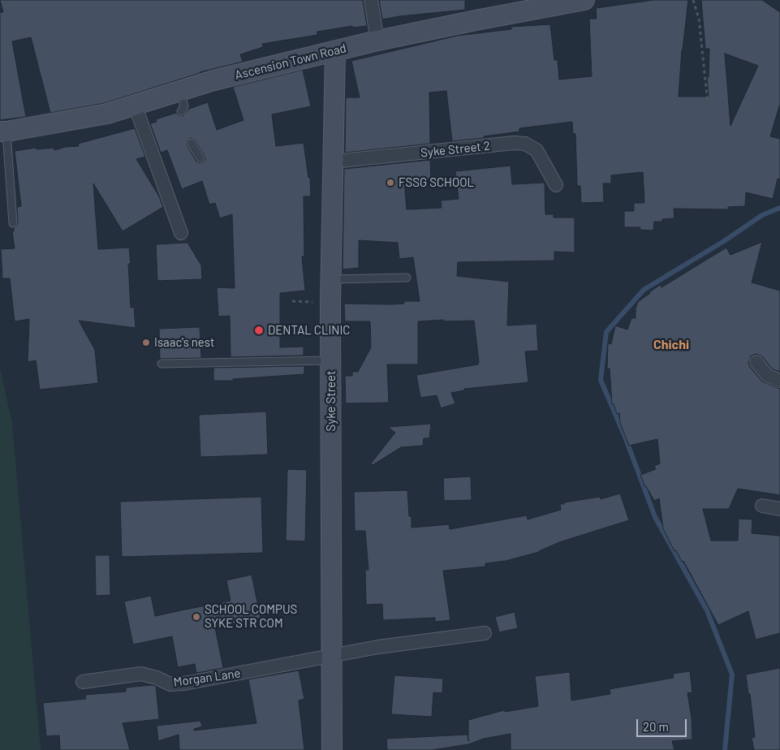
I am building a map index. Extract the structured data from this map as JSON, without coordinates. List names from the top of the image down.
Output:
{
  "streets": {
    "main road": ["Ascension Town Road", "Syke Street"],
    "street": ["Syke Street 2", "Morgan Lane"]
  },
  "crossings": [
    ["Ascension Town Road", "Syke Street"],
    ["Syke Street 2", "Syke Street"],
    ["Syke Street", "Morgan Lane"]
  ],
  "districts": ["Chichi"],
  "places": [
    "FSSG SCHOOL",
    "DENTAL CLINIC",
    "Isaac's nest",
    "SCHOOL COMPUS SYKE STR COM"
  ],
  "scale_bar": "20 m"
}
